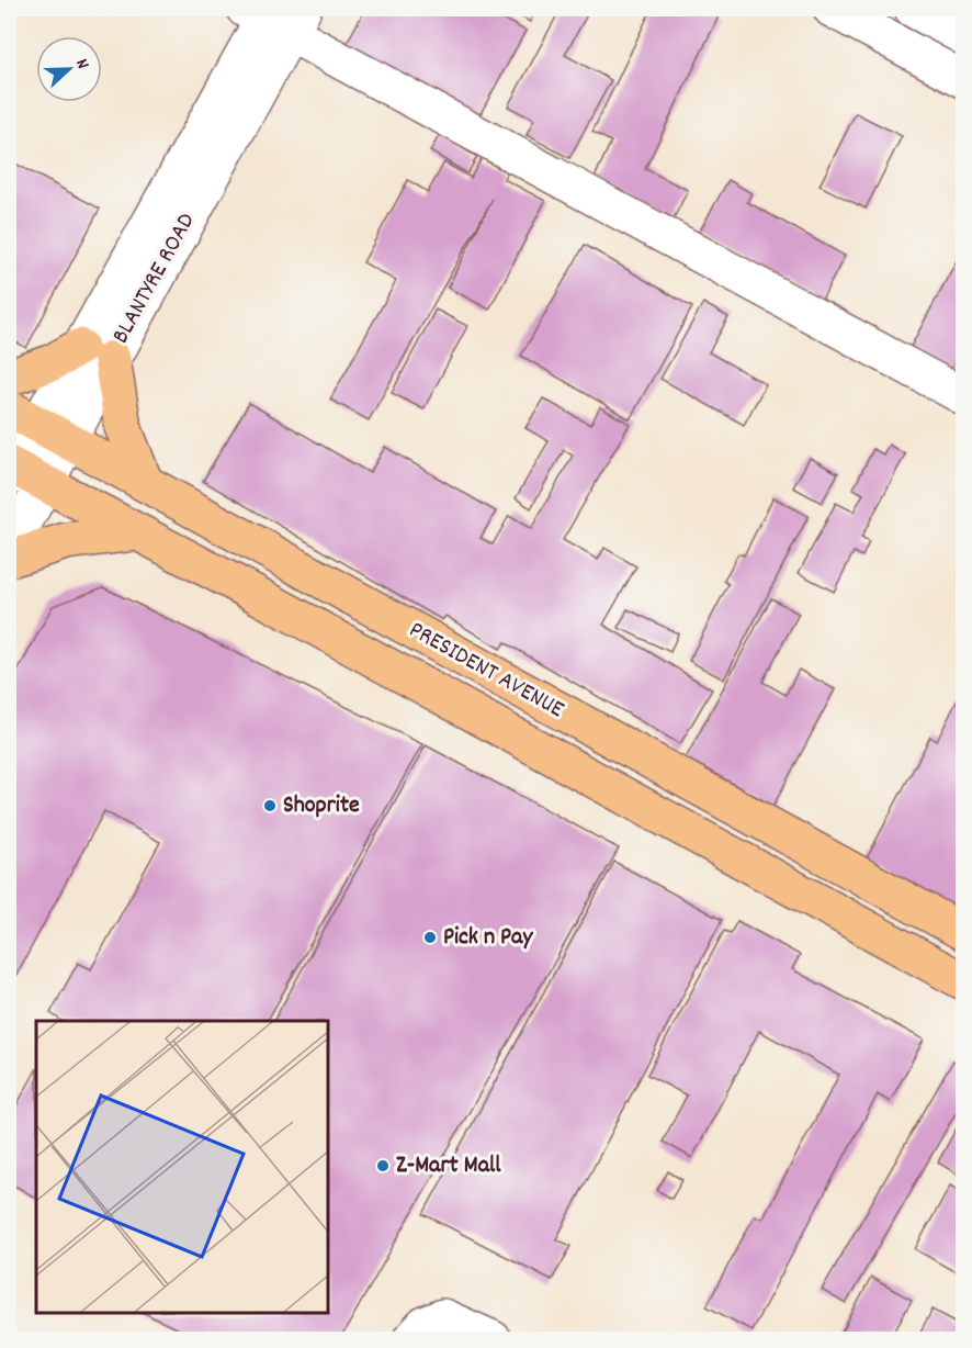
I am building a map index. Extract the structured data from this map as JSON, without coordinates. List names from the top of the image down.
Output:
{
  "streets": {
    "main road": ["PRESIDENT AVENUE"],
    "street": ["BLANTYRE ROAD"]
  },
  "crossings": [
    ["BLANTYRE ROAD", "PRESIDENT AVENUE"]
  ],
  "places": ["Shoprite", "Pick n Pay", "Z-Mart Mall"],
  "north": "right"
}
